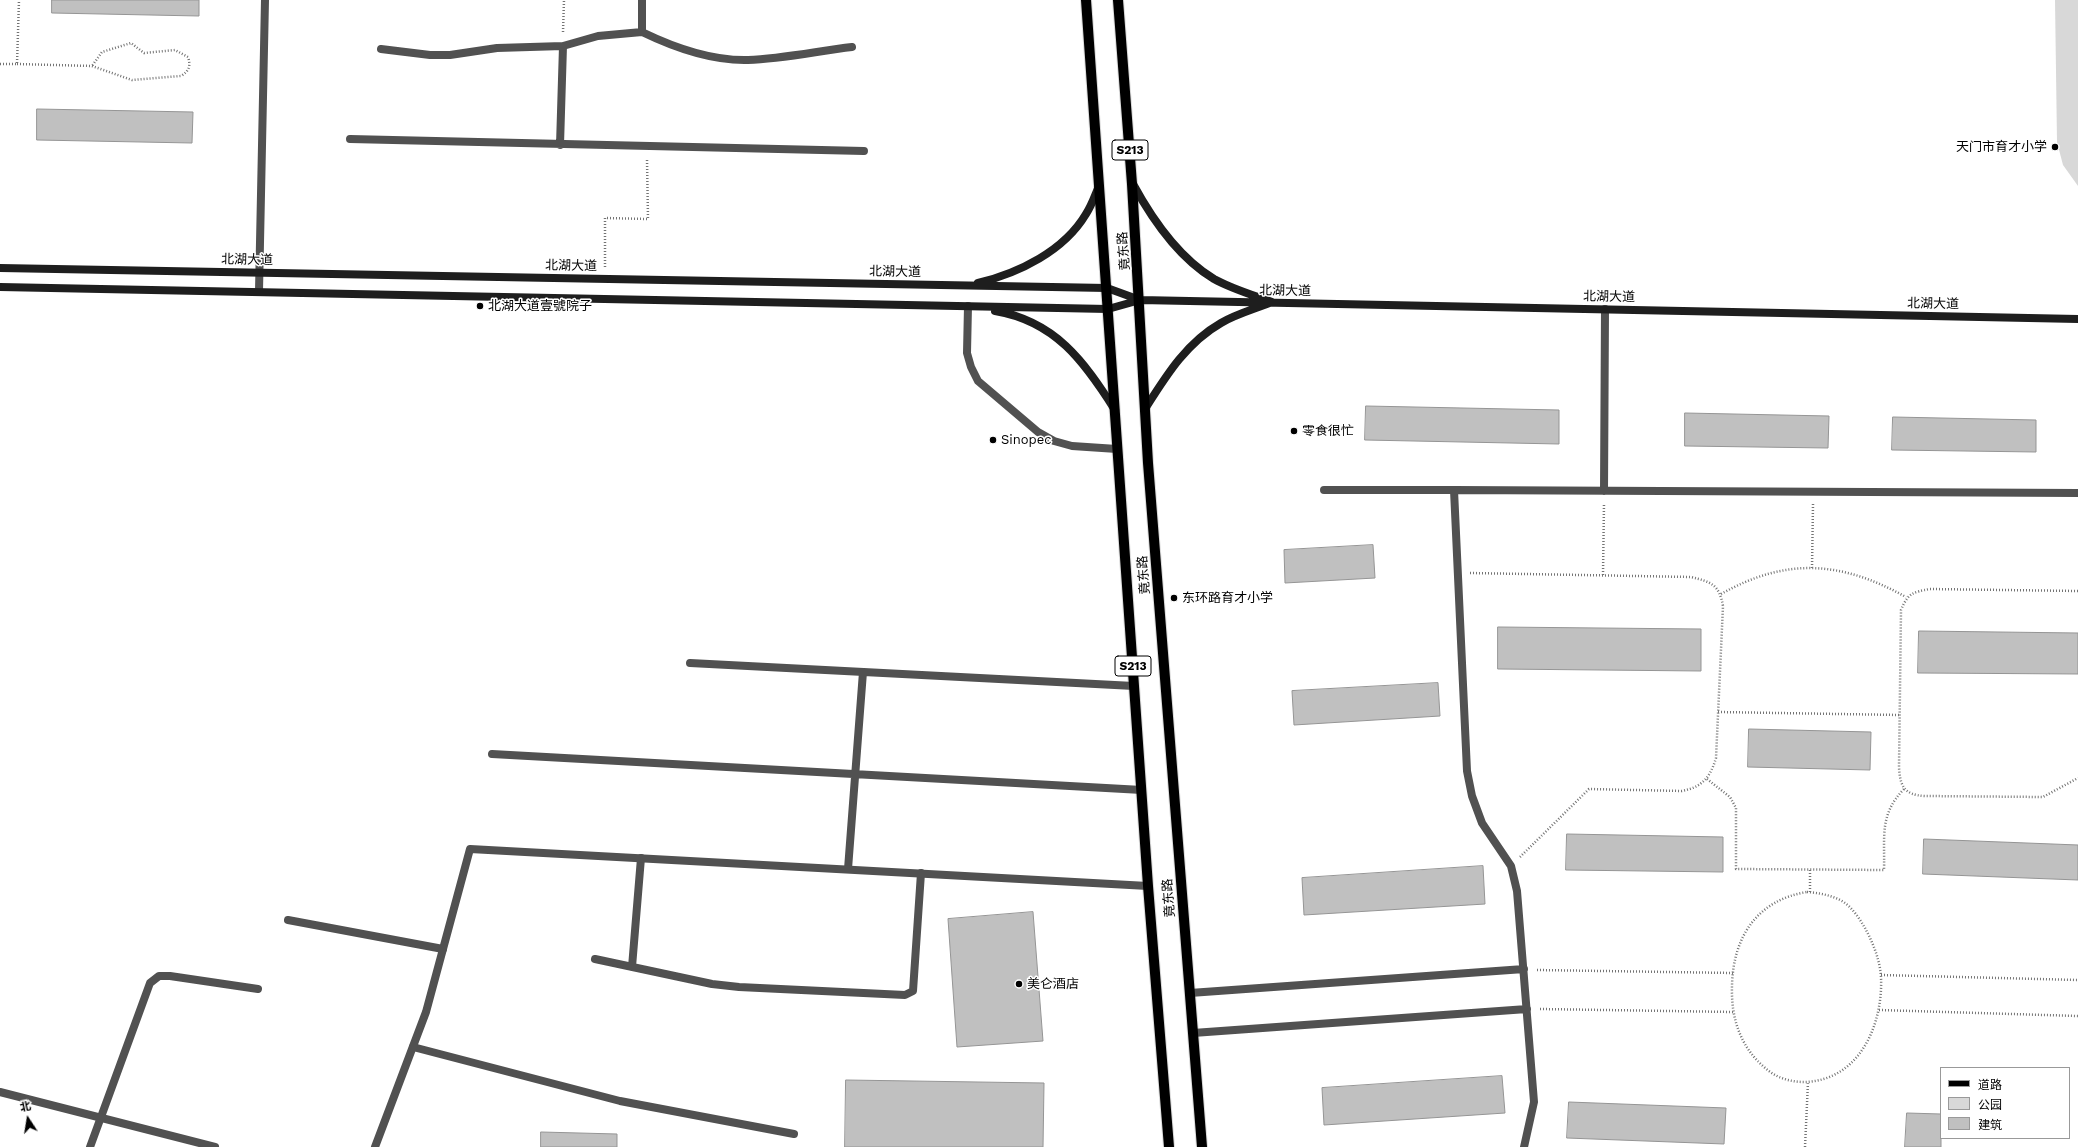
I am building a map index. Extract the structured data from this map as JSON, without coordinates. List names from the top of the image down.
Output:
{
  "streets": {
    "main road": ["S213", "竟东路", "北湖大道"]
  },
  "crossings": [
    ["竟东路", "北湖大道"]
  ],
  "places": [
    "天门市育才小学",
    "北湖大道壹號院子",
    "零食很忙",
    "Sinopec",
    "东环路育才小学",
    "美仑酒店"
  ],
  "legend": ["道路", "公园", "建筑"],
  "north": "top"
}
